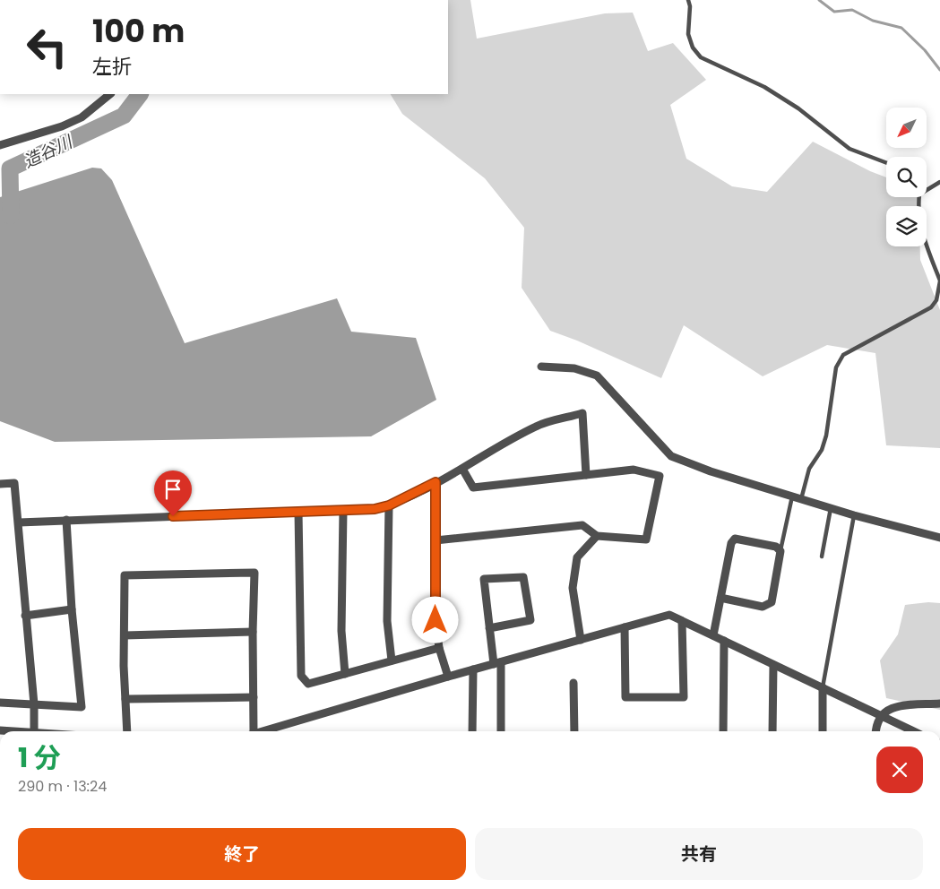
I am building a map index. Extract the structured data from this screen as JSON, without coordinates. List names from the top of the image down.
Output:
{
  "water": ["造谷川"],
  "north": "bottom left",
  "page": {
    "turn": ["100 m", "左折"],
    "heading": ["1 分", "290 m · 13:24"],
    "buttons": ["終了", "共有"]
  }
}
